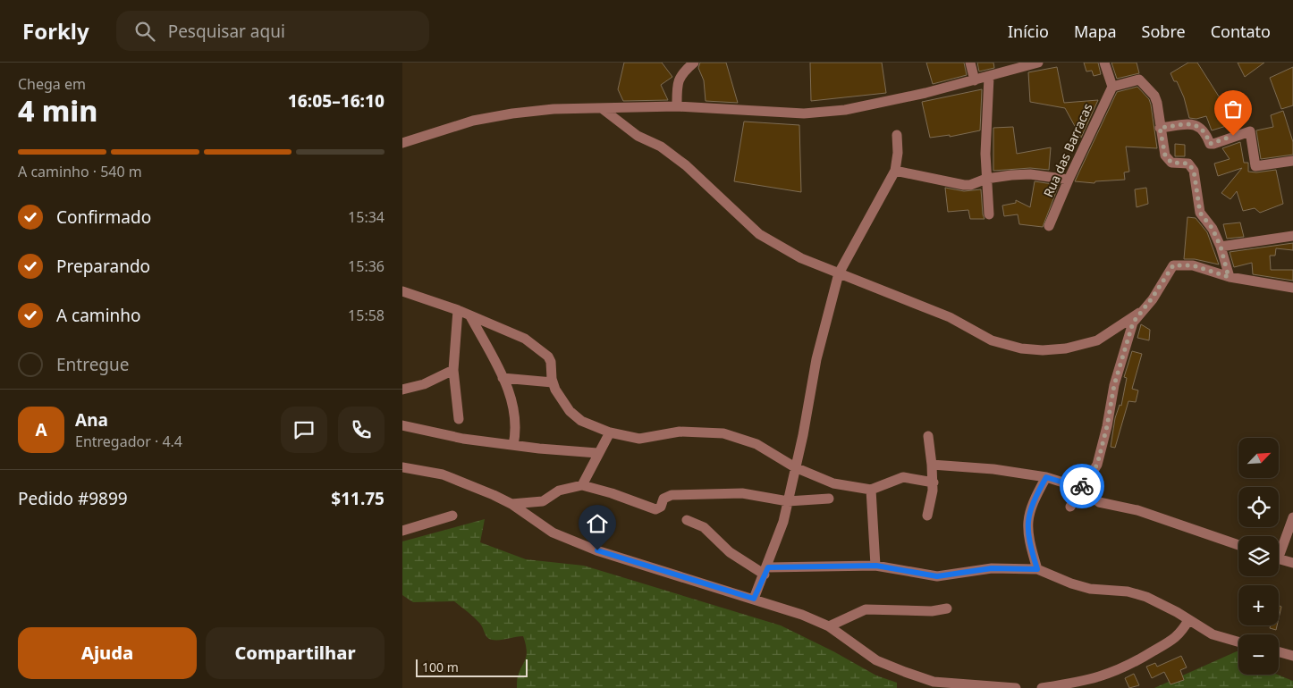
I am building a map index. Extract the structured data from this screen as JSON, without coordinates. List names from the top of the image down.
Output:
{
  "streets": {
    "street": ["Rua das Barracas"]
  },
  "scale_bar": "100 m",
  "north": "top right",
  "page": {
    "header": "Forkly",
    "search": "Pesquisar aqui",
    "nav": [
      "Início",
      "Mapa",
      "Sobre",
      "Contato"
    ],
    "heading": ["4 min", "Chega em", "16:05–16:10"],
    "panel": [
      "Ana",
      "Entregador · 4.4",
      "Pedido #9899",
      "$11.75"
    ],
    "bar": "A caminho · 540 m",
    "list": [
      ["Confirmado", "15:34"],
      ["Preparando", "15:36"],
      ["A caminho", "15:58"],
      "Entregue"
    ],
    "round": "A",
    "map_buttons": ["+", "−"],
    "buttons": ["Ajuda", "Compartilhar"],
    "scale": "100 m"
  }
}
